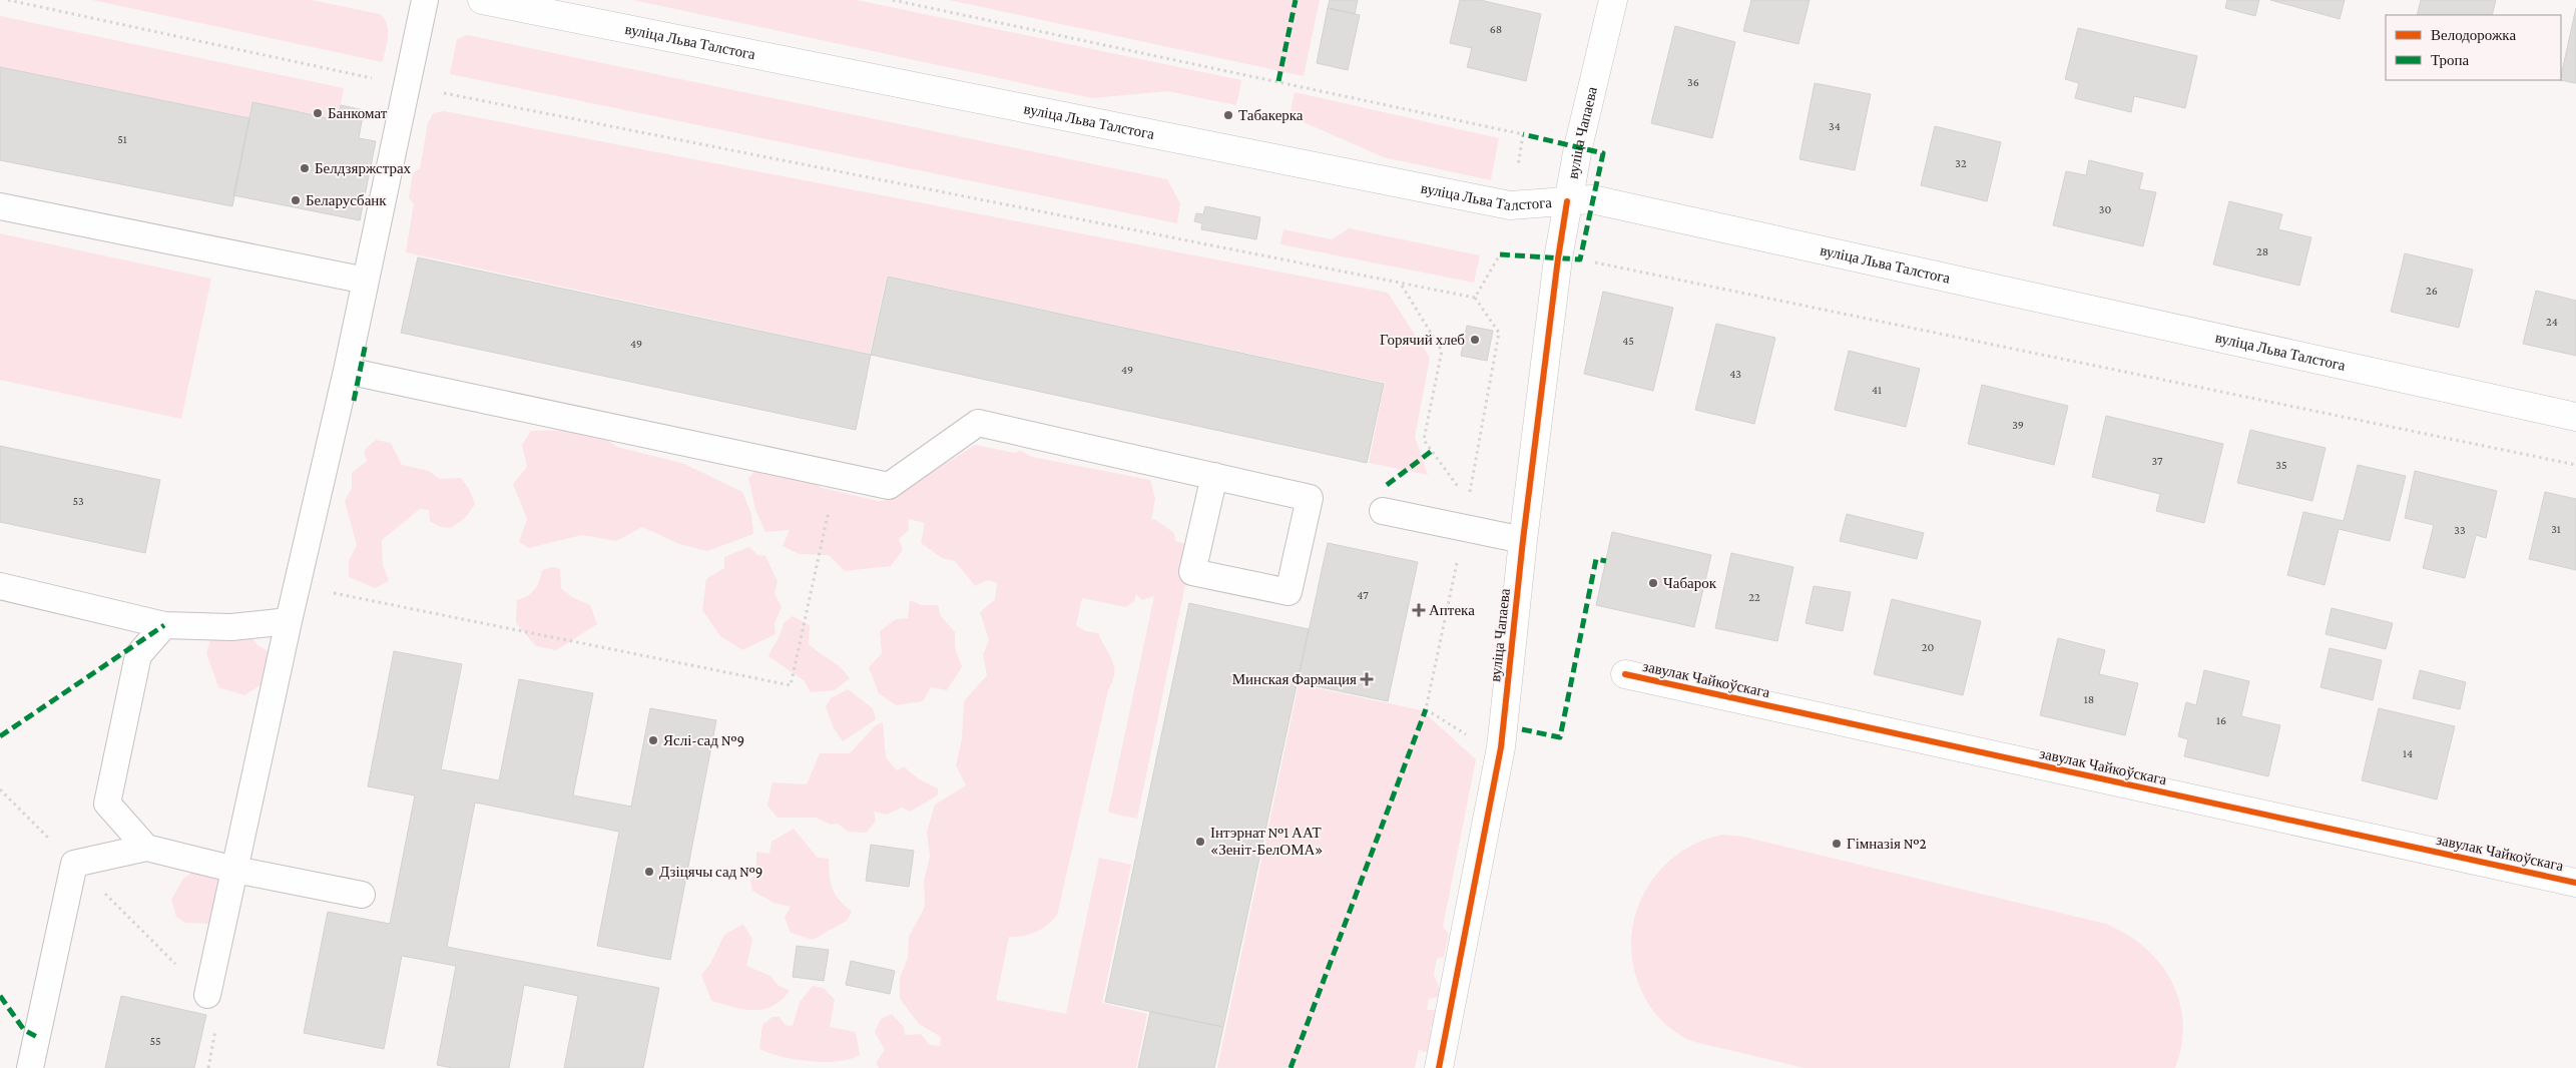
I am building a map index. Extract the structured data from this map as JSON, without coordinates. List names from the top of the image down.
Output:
{
  "streets": {
    "main road": ["вуліца Льва Талстога", "вуліца Чапаева", "завулак Чайкоўскага"]
  },
  "crossings": [
    ["вуліца Льва Талстога", "вуліца Чапаева"]
  ],
  "places": {
    "other": [
      "Банкомат",
      "Табакерка",
      "Белдзяржстрах",
      "Беларусбанк",
      "Горячий хлеб",
      "Чабарок",
      "Яслі-сад №9",
      "Інтэрнат №1 ААТ «Зеніт-БелОМА»",
      "Гімназія №2",
      "Дзіцячы сад №9"
    ],
    "health": ["Аптека", "Минская Фармация"]
  },
  "house_numbers": [
    "68",
    "36",
    "34",
    "51",
    "32",
    "30",
    "28",
    "26",
    "24",
    "45",
    "49",
    "49",
    "43",
    "41",
    "39",
    "37",
    "35",
    "53",
    "31",
    "33",
    "47",
    "22",
    "20",
    "18",
    "16",
    "14",
    "55"
  ],
  "legend": ["Велодорожка", "Тропа"]
}
